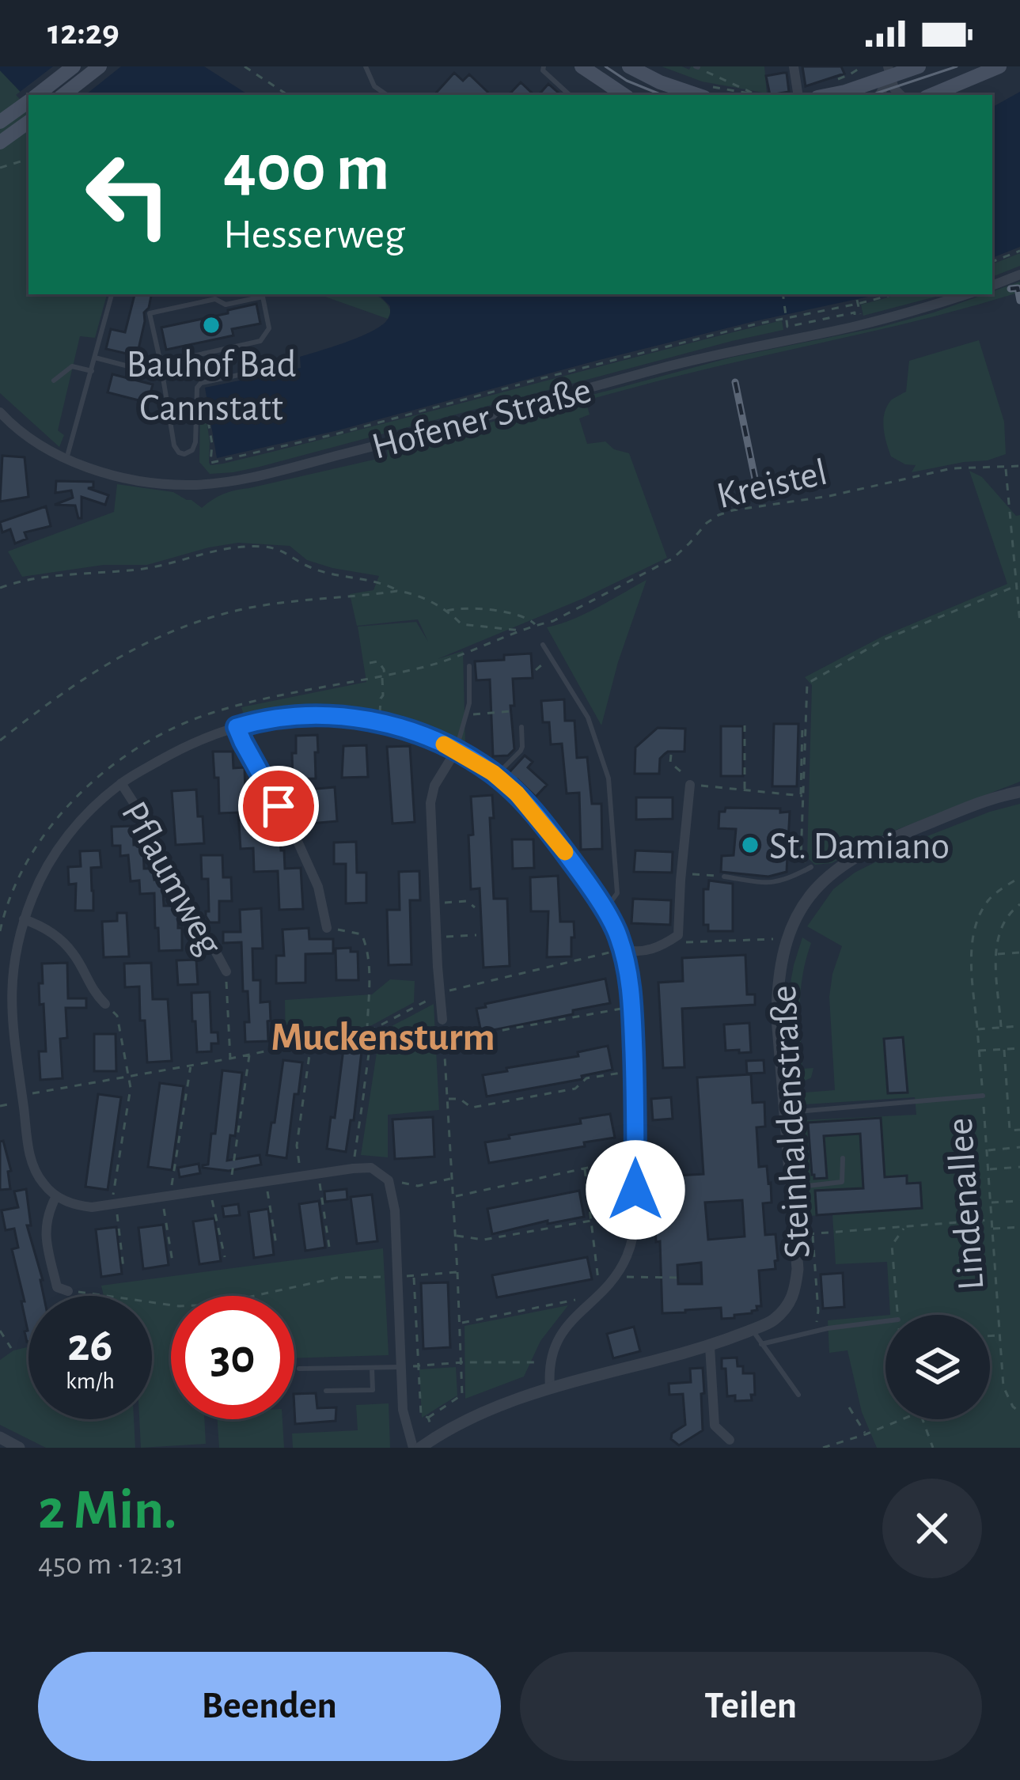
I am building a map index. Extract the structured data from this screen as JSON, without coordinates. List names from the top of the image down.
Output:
{
  "streets": {
    "street": ["Hofener Straße", "Pflaumweg", "Steinhaldenstraße"],
    "path": ["Kreistel", "Lindenallee"]
  },
  "districts": ["Muckensturm"],
  "places": ["Bauhof Bad Cannstatt", "St. Damiano"],
  "page": {
    "status": "12:29",
    "turn": ["400 m", "Hesserweg"],
    "speed": "26 km/h",
    "limit": "30",
    "heading": ["2 Min.", "450 m · 12:31"],
    "buttons": ["Beenden", "Teilen"]
  }
}
